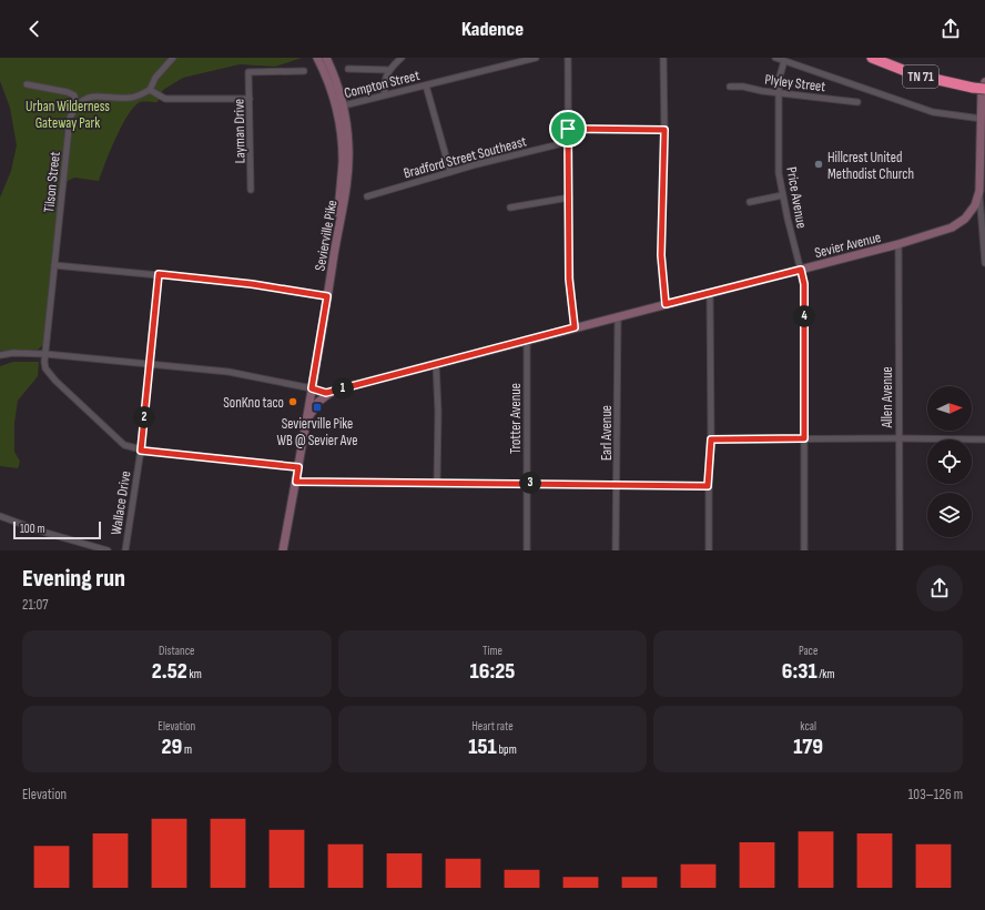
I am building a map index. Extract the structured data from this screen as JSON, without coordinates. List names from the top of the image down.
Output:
{
  "streets": {
    "highway": ["TN 71"],
    "street": [
      "Plyley Street",
      "Compton Street",
      "Layman Drive",
      "Bradford Street Southeast",
      "Tilson Street",
      "Price Avenue",
      "Sevierville Pike",
      "Sevier Avenue",
      "Allen Avenue",
      "Trotter Avenue",
      "Earl Avenue",
      "Wallace Drive"
    ]
  },
  "crossings": [
    ["Plyley Street", "Price Avenue"],
    ["Compton Street", "Sevierville Pike"],
    ["Tilson Street", "Wallace Drive"],
    ["Price Avenue", "Sevier Avenue"],
    ["Sevierville Pike", "Sevier Avenue"],
    ["Sevier Avenue", "Allen Avenue"],
    ["Sevier Avenue", "Trotter Avenue"],
    ["Sevier Avenue", "Earl Avenue"]
  ],
  "parks": ["Urban Wilderness Gateway Park"],
  "places": {
    "other": ["Hillcrest United Methodist Church", "SonKno taco"],
    "transit": ["Sevierville Pike WB @ Sevier Ave"]
  },
  "scale_bar": "100 m",
  "north": "right",
  "page": {
    "header": "Kadence",
    "pins": [
      "4",
      "1",
      "2",
      "3"
    ],
    "scale": "100 m",
    "heading": ["Evening run", "21:07"],
    "stats": [
      ["Distance", "2.52 km"],
      ["Time", "16:25"],
      ["Pace", "6:31 /km"],
      ["Elevation", "29 m"],
      ["Heart rate", "151 bpm"],
      ["kcal", "179"]
    ],
    "chart": ["Elevation", "103–126 m"]
  }
}
